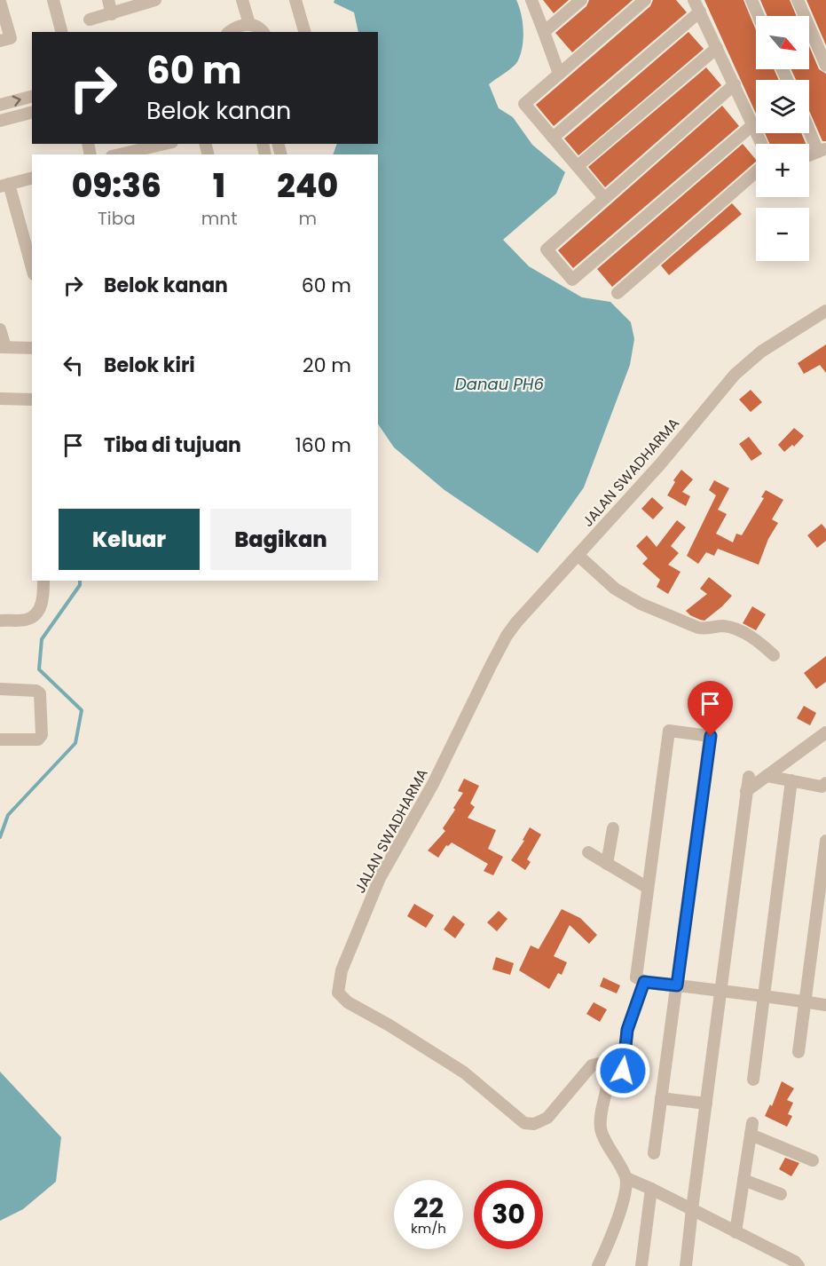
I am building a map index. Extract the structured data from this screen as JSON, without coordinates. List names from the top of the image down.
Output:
{
  "streets": {
    "street": ["JALAN SWADHARMA"]
  },
  "water": ["Danau PH6"],
  "north": "bottom right",
  "page": {
    "map_buttons": ["+", "−"],
    "turn": ["60 m", "Belok kanan"],
    "eta": [
      "09:36",
      "Tiba",
      "1",
      "mnt",
      "240",
      "m"
    ],
    "list": [
      {
        "name": "Belok kanan",
        "value": "60 m"
      },
      {
        "name": "Belok kiri",
        "value": "20 m"
      },
      {
        "name": "Tiba di tujuan",
        "value": "160 m"
      }
    ],
    "buttons": ["Keluar", "Bagikan"],
    "speed": "22 km/h",
    "limit": "30"
  }
}
